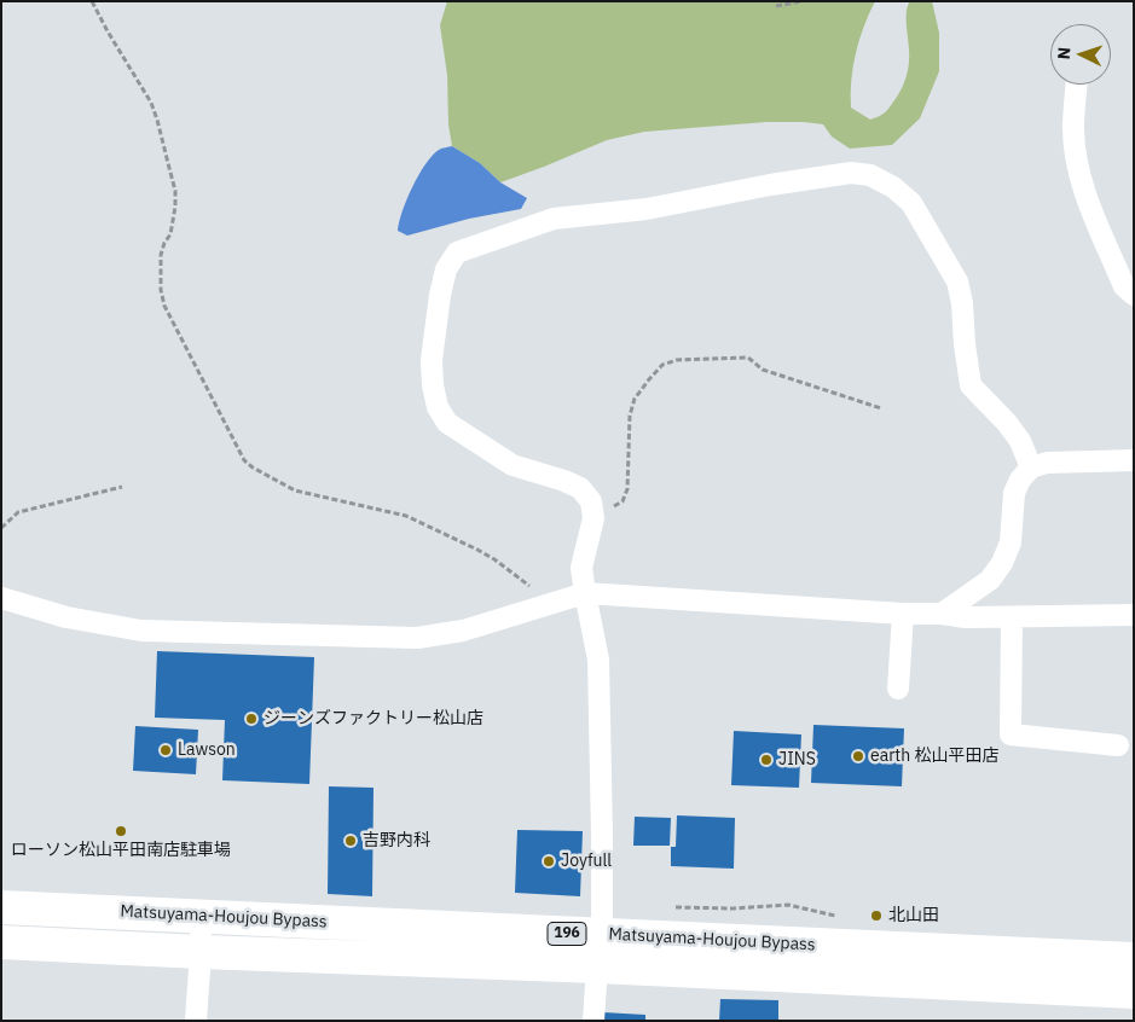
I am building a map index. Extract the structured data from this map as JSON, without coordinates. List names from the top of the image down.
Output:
{
  "streets": {
    "highway": ["Matsuyama-Houjou Bypass", "196"]
  },
  "places": [
    "ジーンズファクトリー松山店",
    "Lawson",
    "earth 松山平田店",
    "JINS",
    "ローソン松山平田南店駐車場",
    "吉野内科",
    "Joyfull",
    "北山田"
  ],
  "north": "left"
}
